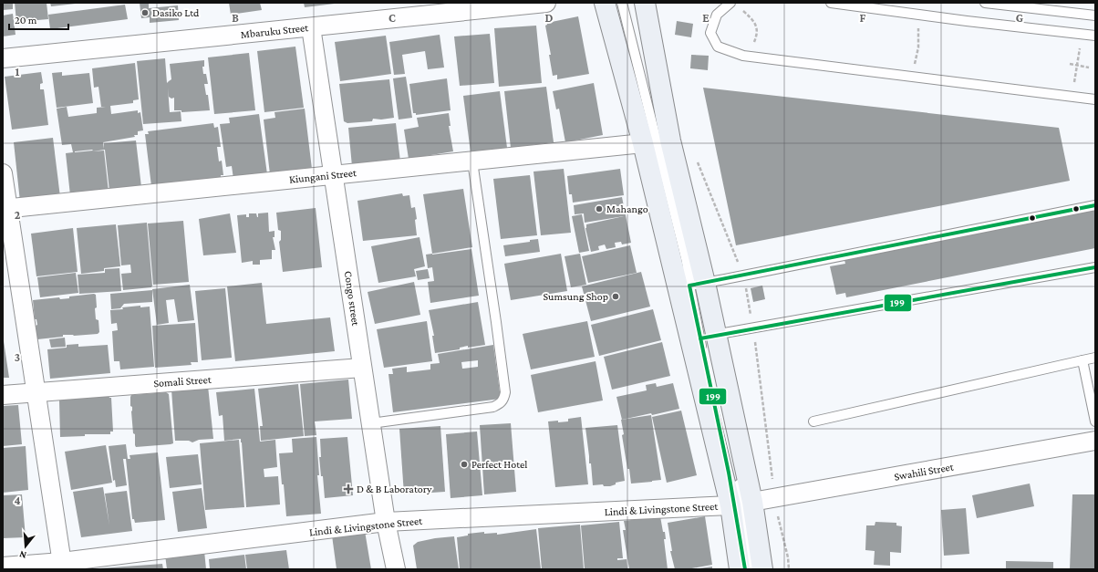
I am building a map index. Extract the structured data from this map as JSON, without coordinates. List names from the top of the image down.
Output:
{
  "streets": {
    "street": [
      "Mbaruku Street",
      "Kiungani Street",
      "Congo street",
      "Somali Street",
      "Swahili Street",
      "Lindi & Livingstone Street"
    ]
  },
  "crossings": [
    ["Mbaruku Street", "Congo street"],
    ["Kiungani Street", "Congo street"],
    ["Congo street", "Somali Street"],
    ["Congo street", "Lindi & Livingstone Street"]
  ],
  "places": {
    "other": [
      "Dasiko Ltd",
      "Mahango",
      "Sumsung Shop",
      "Perfect Hotel"
    ],
    "health": ["D & B Laboratory"]
  },
  "lines": ["transit line 199"],
  "scale_bar": "20 m",
  "north": "bottom",
  "grid": {
    "columns": [
      "B",
      "C",
      "D",
      "E",
      "F",
      "G"
    ],
    "rows": [
      "1",
      "2",
      "3",
      "4"
    ]
  }
}
